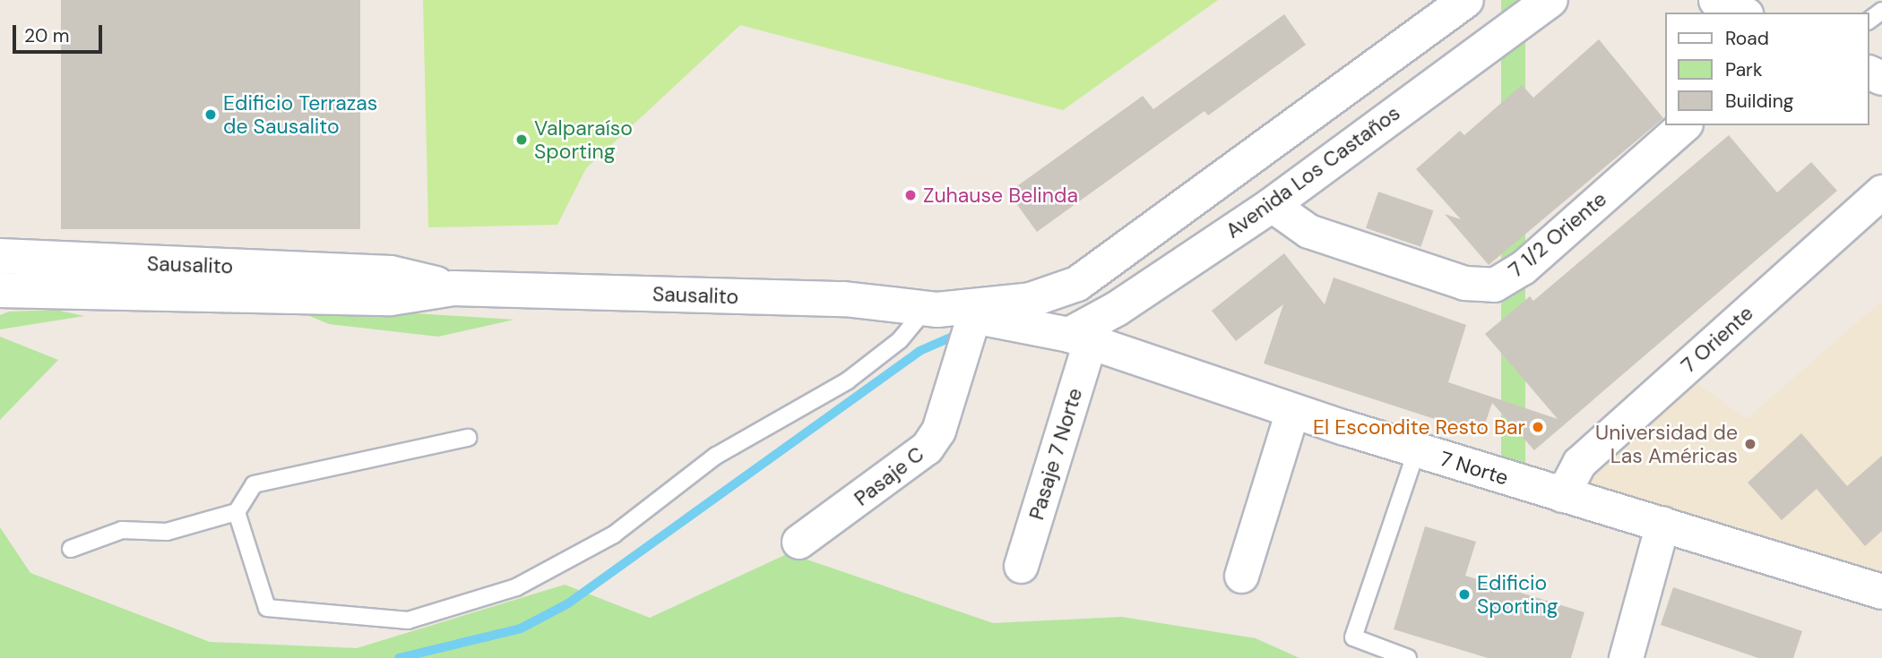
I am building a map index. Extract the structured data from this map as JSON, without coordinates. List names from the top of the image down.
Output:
{
  "streets": {
    "main road": ["Avenida Los Castaños", "Sausalito", "7 Norte"],
    "street": [
      "7 1/2 Oriente",
      "7 Oriente",
      "Pasaje 7 Norte",
      "Pasaje C"
    ]
  },
  "crossings": [
    ["Avenida Los Castaños", "7 1/2 Oriente"],
    ["Avenida Los Castaños", "Sausalito"],
    ["Avenida Los Castaños", "Pasaje 7 Norte"],
    ["Avenida Los Castaños", "7 Norte"],
    ["Sausalito", "Pasaje 7 Norte"],
    ["Sausalito", "7 Norte"],
    ["Sausalito", "Pasaje C"],
    ["7 Oriente", "7 Norte"],
    ["Pasaje 7 Norte", "7 Norte"]
  ],
  "places": [
    "Edificio Terrazas de Sausalito",
    "Valparaíso Sporting",
    "Zuhause Belinda",
    "El Escondite Resto Bar",
    "Universidad de Las Américas",
    "Edificio Sporting"
  ],
  "legend": ["Road", "Park", "Building"],
  "scale_bar": "20 m"
}
